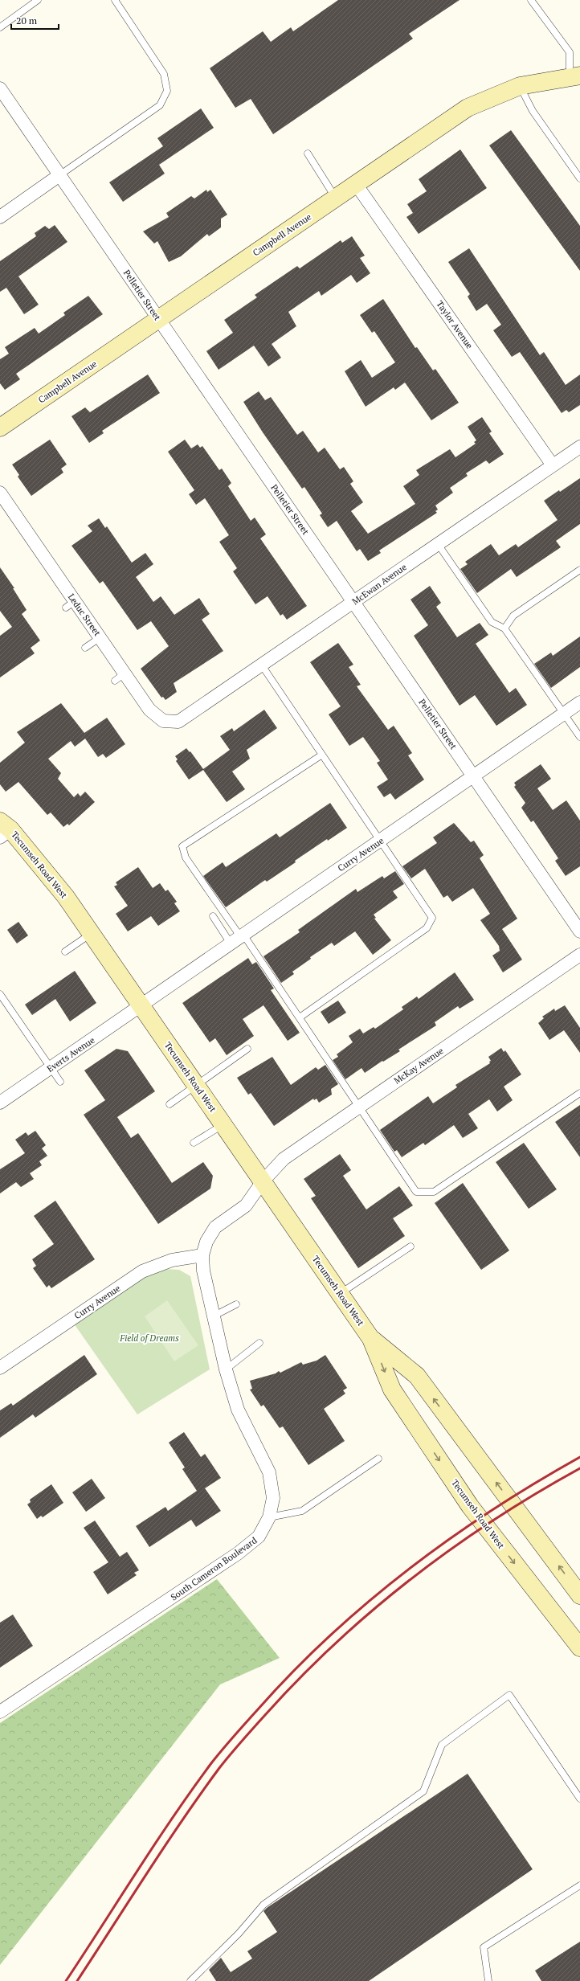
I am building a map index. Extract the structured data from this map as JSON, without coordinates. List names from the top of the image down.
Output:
{
  "streets": {
    "main road": ["Campbell Avenue", "Tecumseh Road West"],
    "street": [
      "Pelletier Street",
      "Taylor Avenue",
      "McEwan Avenue",
      "Leduc Street",
      "Curry Avenue",
      "Everts Avenue",
      "McKay Avenue",
      "South Cameron Boulevard"
    ]
  },
  "crossings": [
    ["Campbell Avenue", "Pelletier Street"],
    ["Campbell Avenue", "Taylor Avenue"],
    ["Pelletier Street", "McEwan Avenue"],
    ["Pelletier Street", "Curry Avenue"],
    ["Taylor Avenue", "McEwan Avenue"],
    ["McEwan Avenue", "Leduc Street"],
    ["Curry Avenue", "Tecumseh Road West"],
    ["Curry Avenue", "Everts Avenue"],
    ["Curry Avenue", "South Cameron Boulevard"],
    ["Tecumseh Road West", "Everts Avenue"],
    ["Tecumseh Road West", "McKay Avenue"],
    ["Tecumseh Road West", "South Cameron Boulevard"],
    ["McKay Avenue", "South Cameron Boulevard"]
  ],
  "parks": ["Field of Dreams"],
  "scale_bar": "20 m"
}
